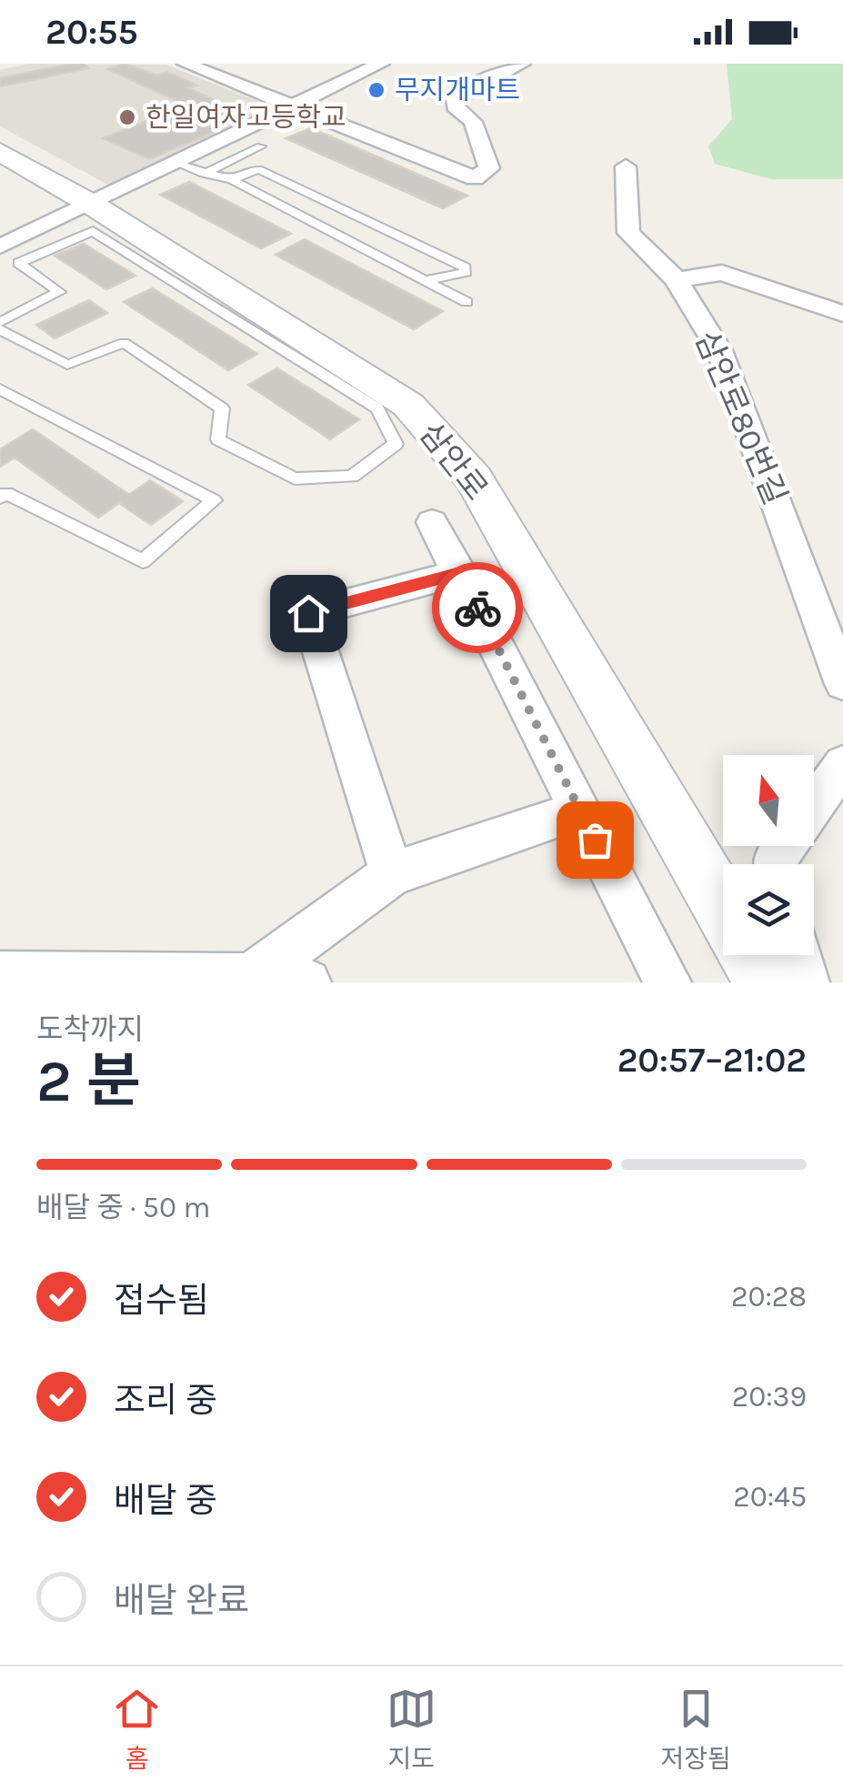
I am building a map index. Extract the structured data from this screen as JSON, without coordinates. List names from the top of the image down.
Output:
{
  "streets": {
    "main road": ["삼안로"],
    "street": ["삼안로80번길"]
  },
  "places": ["무지개마트", "한일여자고등학교"],
  "north": "top",
  "page": {
    "status": "20:55",
    "heading": ["2 분", "도착까지", "20:57–21:02"],
    "bar": "배달 중 · 50 m",
    "list": [
      ["접수됨", "20:28"],
      ["조리 중", "20:39"],
      ["배달 중", "20:45"],
      "배달 완료"
    ],
    "tabs": ["홈", "지도", "저장됨"]
  }
}
